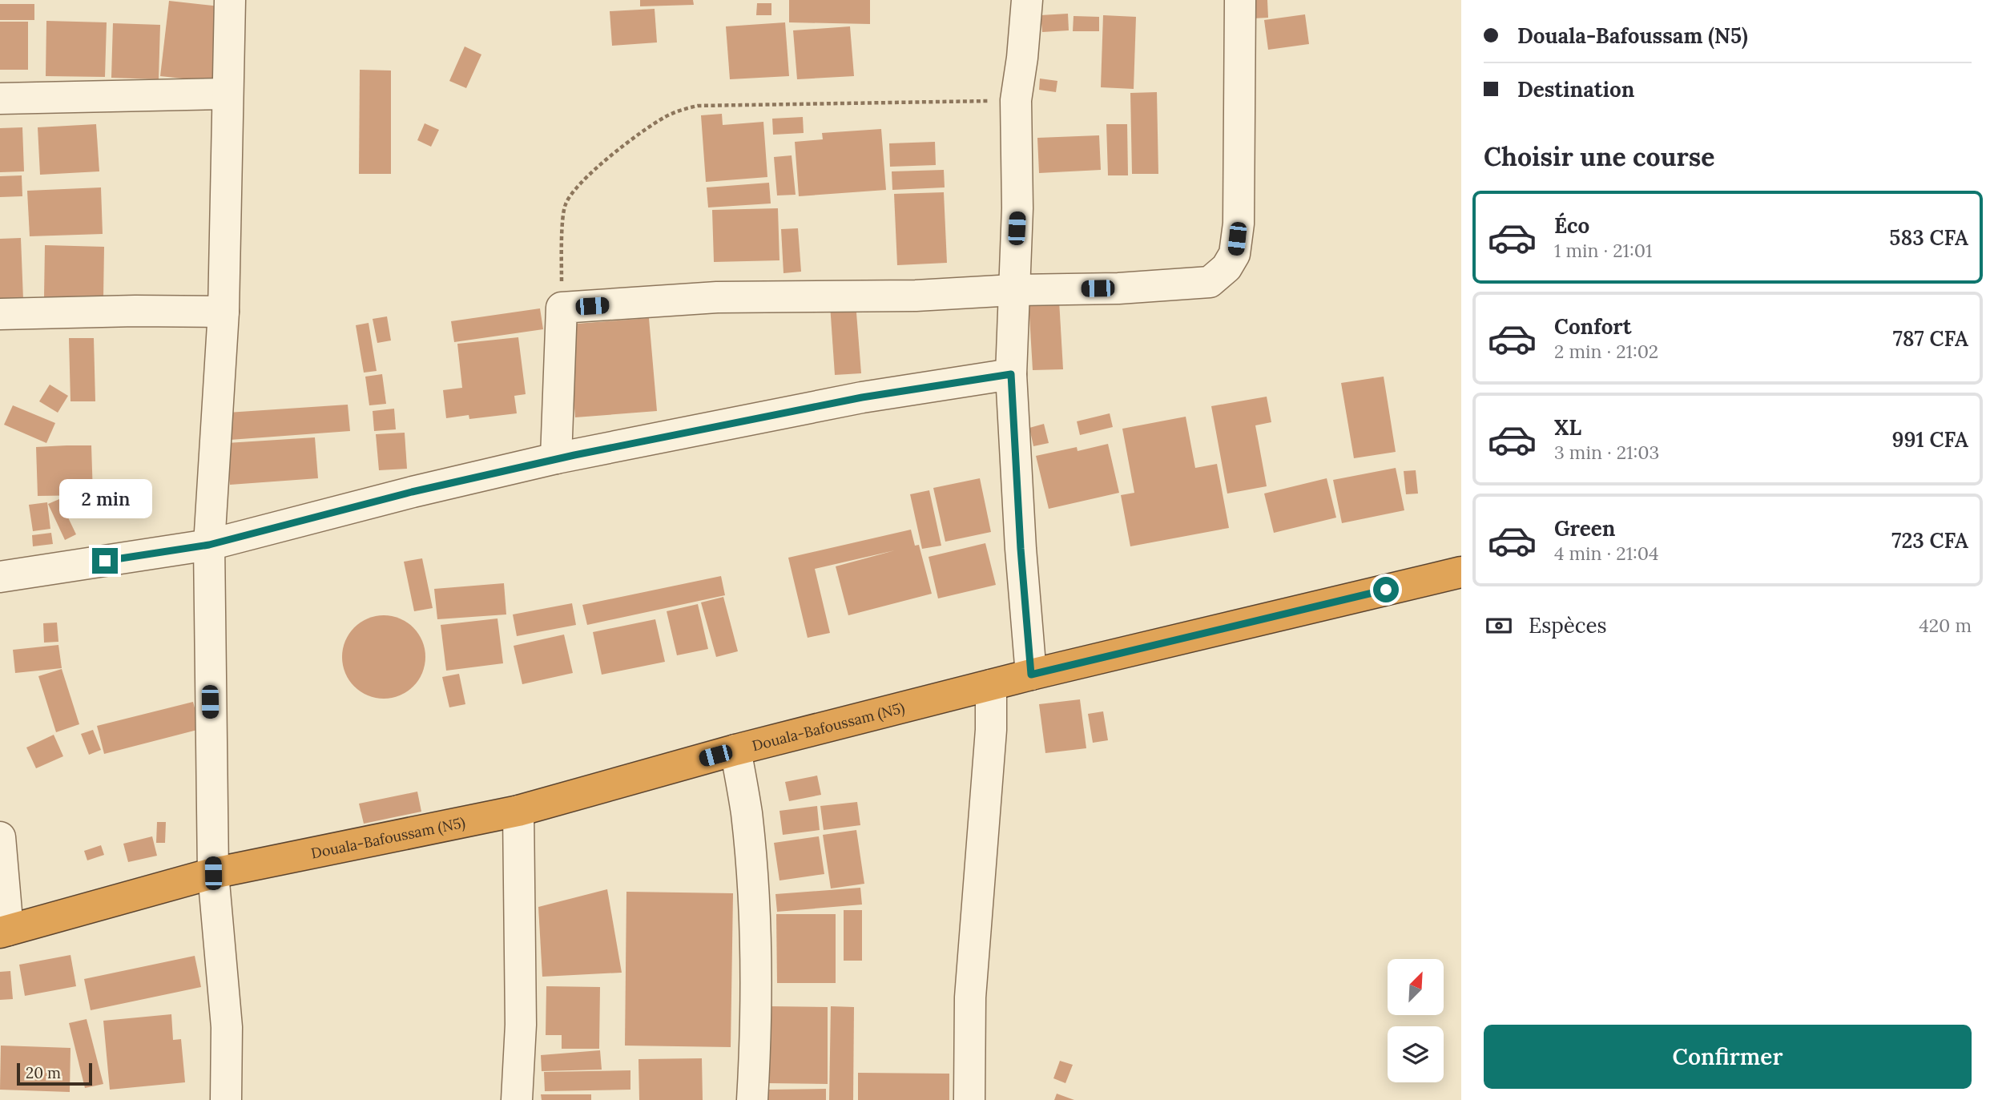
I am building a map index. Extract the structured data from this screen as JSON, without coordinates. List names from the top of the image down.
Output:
{
  "streets": {
    "highway": ["Douala-Bafoussam (N5)"]
  },
  "scale_bar": "20 m",
  "north": "top right",
  "page": {
    "banner": ["Douala-Bafoussam (N5)", "Destination"],
    "heading": "Choisir une course",
    "list": [
      {
        "name": "Éco",
        "note": "1 min · 21:01",
        "value": "583 CFA"
      },
      {
        "name": "Confort",
        "note": "2 min · 21:02",
        "value": "787 CFA"
      },
      {
        "name": "XL",
        "note": "3 min · 21:03",
        "value": "991 CFA"
      },
      {
        "name": "Green",
        "note": "4 min · 21:04",
        "value": "723 CFA"
      }
    ],
    "bubble": "2 min",
    "pay": ["Espèces", "420 m"],
    "buttons": "Confirmer",
    "scale": "20 m"
  }
}
